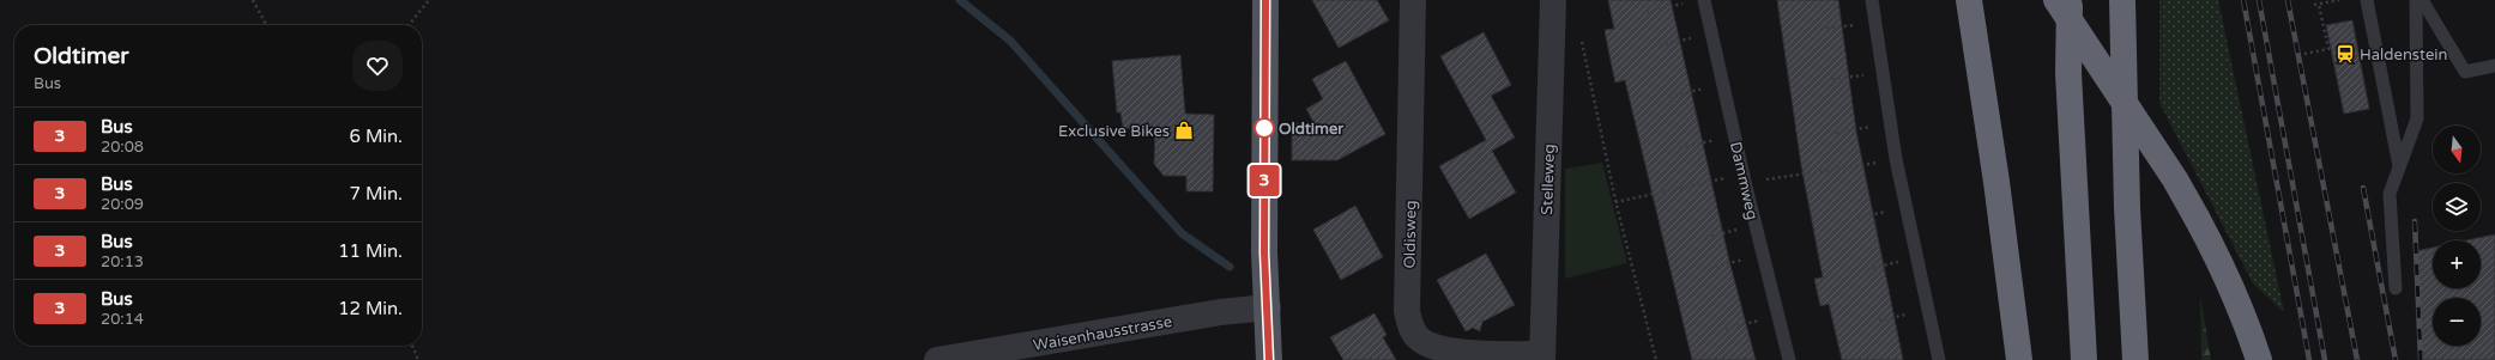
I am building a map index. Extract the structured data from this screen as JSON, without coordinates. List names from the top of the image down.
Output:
{
  "streets": {
    "street": ["Stelleweg", "Oldisweg", "Waisenhausstrasse"],
    "lane": ["Dammweg"]
  },
  "crossings": [
    ["Stelleweg", "Oldisweg"]
  ],
  "places": {
    "station": ["Haldenstein"],
    "other": ["Oldtimer"],
    "shop": ["Exclusive Bikes"]
  },
  "lines": ["bus line 3"],
  "north": "bottom",
  "page": {
    "on_map": "3",
    "heading": ["Oldtimer", "Bus"],
    "list": [
      {
        "mark": "3",
        "name": "Bus",
        "note": "20:08",
        "value": "6 Min."
      },
      {
        "mark": "3",
        "name": "Bus",
        "note": "20:09",
        "value": "7 Min."
      },
      {
        "mark": "3",
        "name": "Bus",
        "note": "20:13",
        "value": "11 Min."
      },
      {
        "mark": "3",
        "name": "Bus",
        "note": "20:14",
        "value": "12 Min."
      }
    ],
    "map_buttons": ["+", "−"]
  }
}
